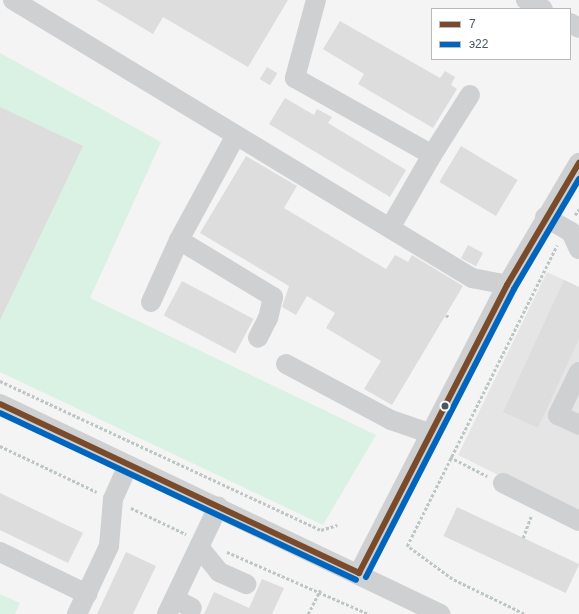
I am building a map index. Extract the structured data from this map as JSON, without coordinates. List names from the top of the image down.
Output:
{
  "lines": ["transit line 7", "transit line э22"],
  "legend": ["7", "э22"]
}
